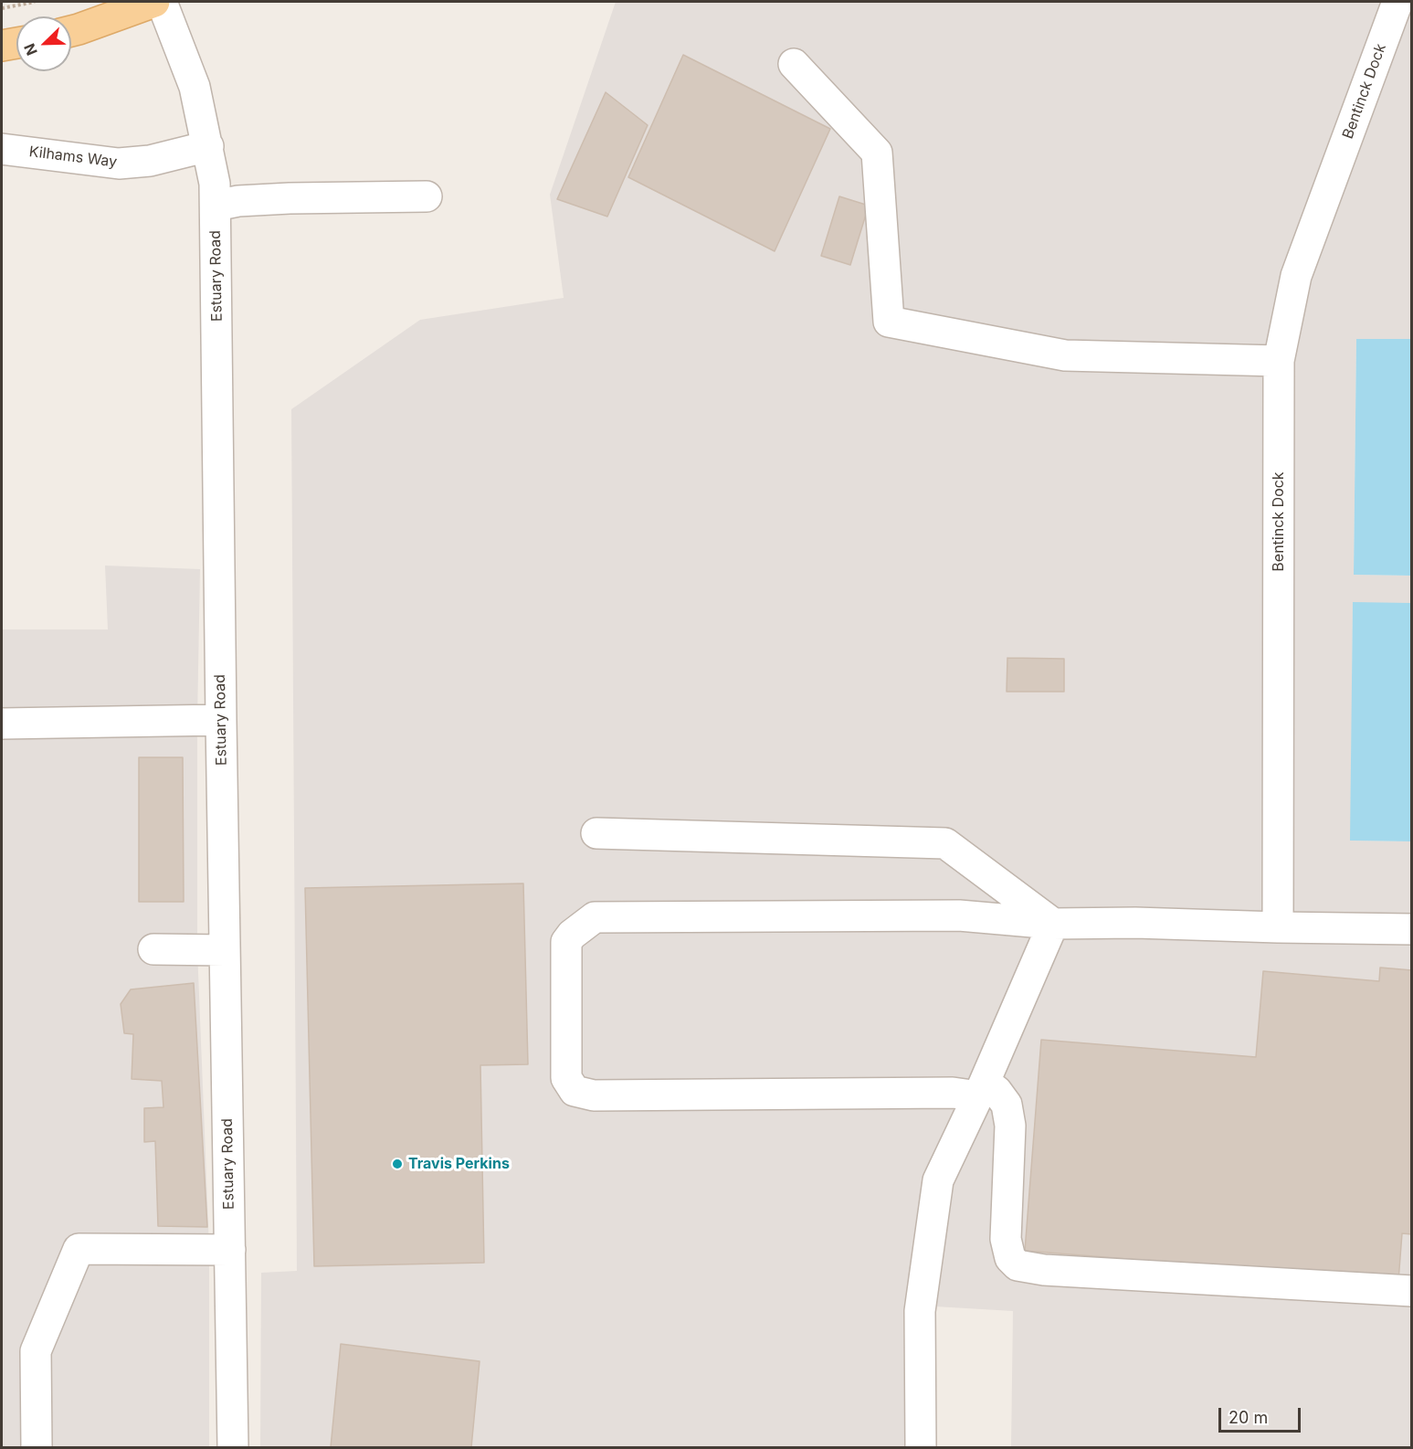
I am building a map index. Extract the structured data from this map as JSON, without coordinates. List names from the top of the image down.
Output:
{
  "streets": {
    "street": ["Bentinck Dock", "Kilhams Way", "Estuary Road"]
  },
  "crossings": [
    ["Kilhams Way", "Estuary Road"]
  ],
  "places": ["Travis Perkins"],
  "scale_bar": "20 m",
  "north": "bottom left"
}
